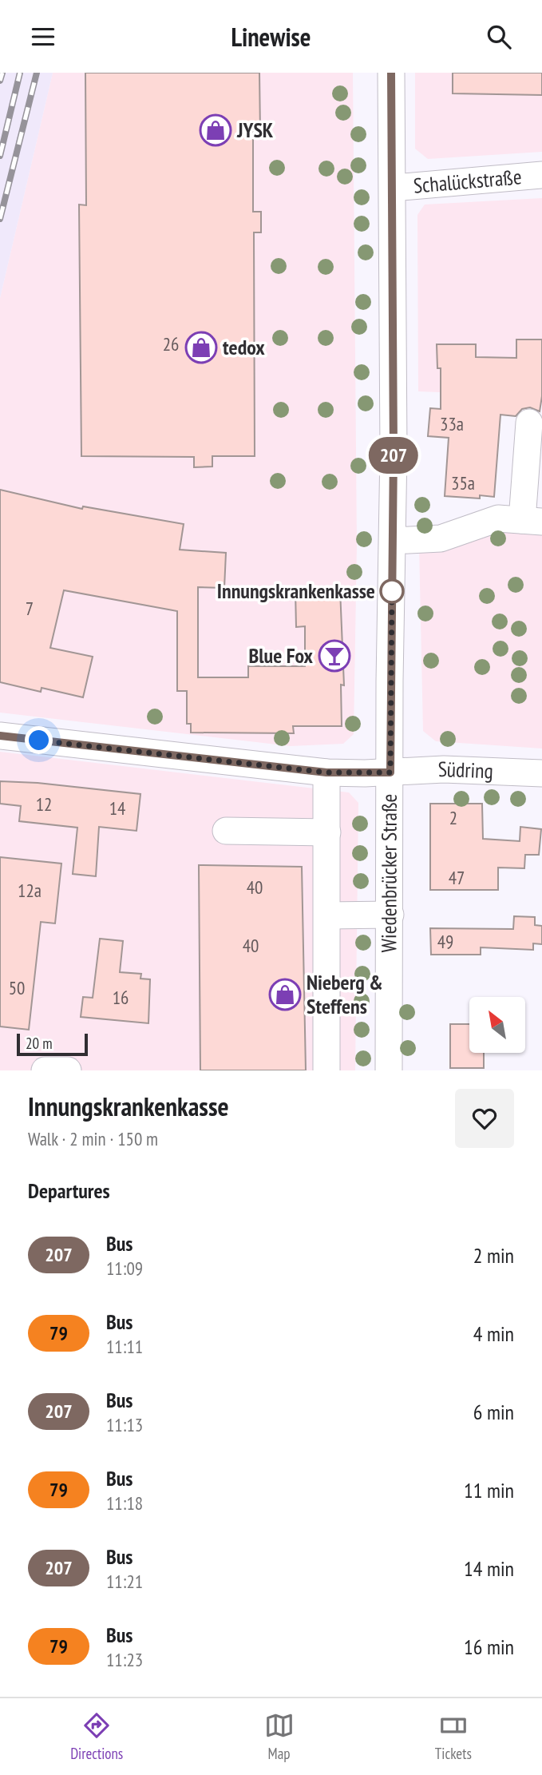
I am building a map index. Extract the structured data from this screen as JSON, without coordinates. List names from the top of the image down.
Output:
{
  "streets": {
    "street": ["Schalückstraße", "Südring", "Wiedenbrücker Straße"]
  },
  "crossings": [
    ["Schalückstraße", "Wiedenbrücker Straße"],
    ["Südring", "Wiedenbrücker Straße"]
  ],
  "places": {
    "shop": ["JYSK", "tedox", "Nieberg & Steffens"],
    "other": ["Innungskrankenkasse"],
    "bar": ["Blue Fox"]
  },
  "lines": ["bus line 207"],
  "house_numbers": [
    "26",
    "33a",
    "35a",
    "7",
    "12",
    "14",
    "2",
    "47",
    "40",
    "12a",
    "49",
    "40",
    "50",
    "16"
  ],
  "scale_bar": "20 m",
  "north": "top left",
  "page": {
    "header": "Linewise",
    "on_map": "207",
    "scale": "20 m",
    "heading": [
      ["Innungskrankenkasse", "Walk · 2 min · 150 m"],
      "Departures"
    ],
    "list": [
      {
        "mark": "207",
        "name": "Bus",
        "note": "11:09",
        "value": "2 min"
      },
      {
        "mark": "79",
        "name": "Bus",
        "note": "11:11",
        "value": "4 min"
      },
      {
        "mark": "207",
        "name": "Bus",
        "note": "11:13",
        "value": "6 min"
      },
      {
        "mark": "79",
        "name": "Bus",
        "note": "11:18",
        "value": "11 min"
      },
      {
        "mark": "207",
        "name": "Bus",
        "note": "11:21",
        "value": "14 min"
      },
      {
        "mark": "79",
        "name": "Bus",
        "note": "11:23",
        "value": "16 min"
      }
    ],
    "tabs": ["Directions", "Map", "Tickets"]
  }
}
